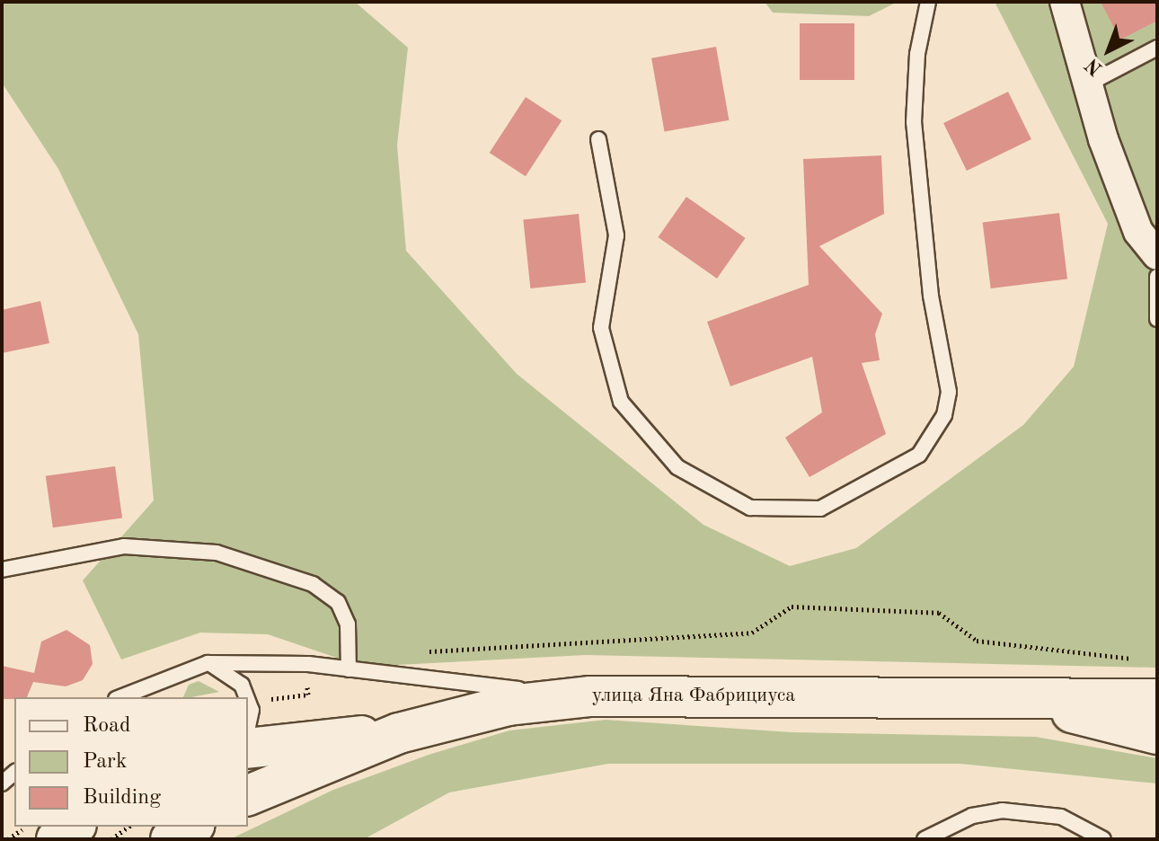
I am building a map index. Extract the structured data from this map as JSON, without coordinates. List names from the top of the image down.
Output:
{
  "streets": {
    "main road": ["улица Яна Фабрициуса"]
  },
  "legend": ["Road", "Park", "Building"],
  "north": "bottom left"
}
